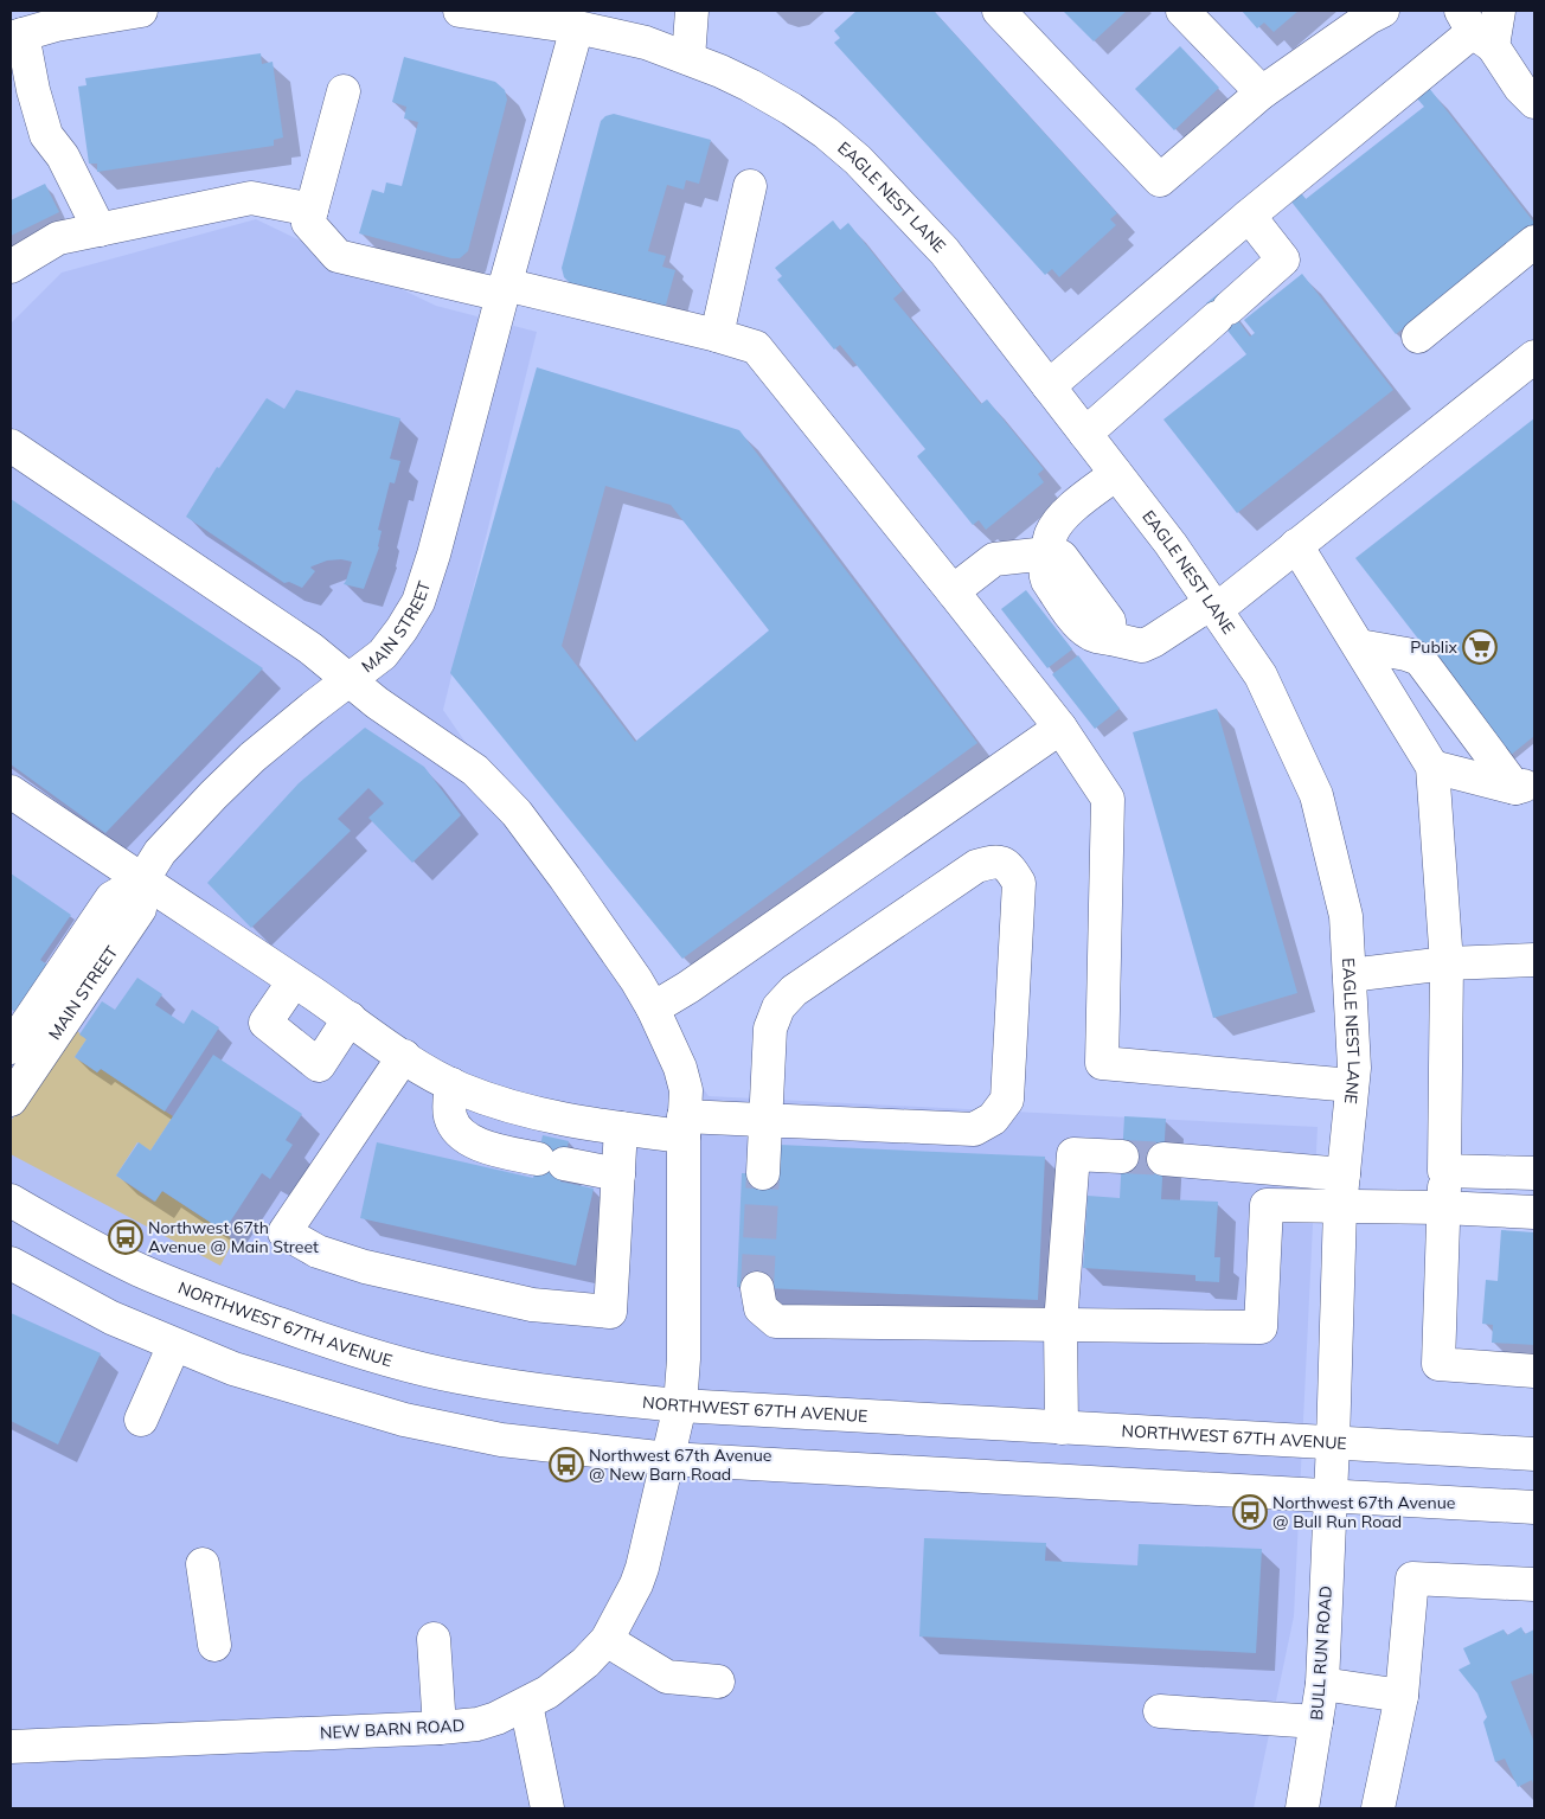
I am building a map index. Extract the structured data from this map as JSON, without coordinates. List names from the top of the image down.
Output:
{
  "streets": {
    "street": [
      "EAGLE NEST LANE",
      "MAIN STREET",
      "NORTHWEST 67TH AVENUE",
      "BULL RUN ROAD",
      "NEW BARN ROAD"
    ]
  },
  "crossings": [
    ["EAGLE NEST LANE", "MAIN STREET"],
    ["EAGLE NEST LANE", "NORTHWEST 67TH AVENUE"],
    ["EAGLE NEST LANE", "BULL RUN ROAD"],
    ["MAIN STREET", "NEW BARN ROAD"],
    ["NORTHWEST 67TH AVENUE", "NEW BARN ROAD"]
  ],
  "places": {
    "supermarket": ["Publix"],
    "bus stop": ["Northwest 67th Avenue @ Main Street", "Northwest 67th Avenue @ New Barn Road", "Northwest 67th Avenue @ Bull Run Road"]
  }
}
